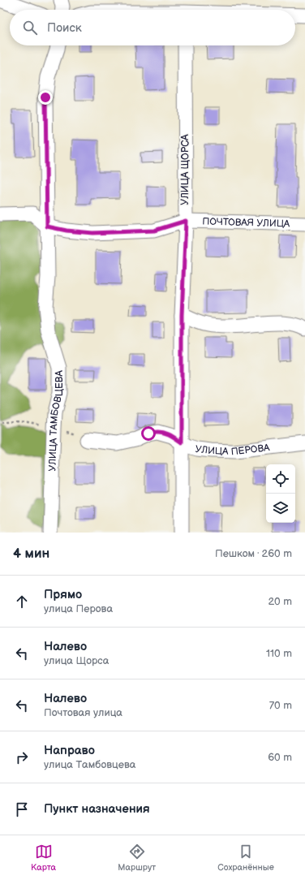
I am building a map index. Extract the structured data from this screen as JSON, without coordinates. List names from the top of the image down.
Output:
{
  "streets": {
    "street": [
      "УЛИЦА ЩОРСА",
      "ПОЧТОВАЯ УЛИЦА",
      "УЛИЦА ТАМБОВЦЕВА",
      "УЛИЦА ПЕРОВА"
    ]
  },
  "crossings": [
    ["УЛИЦА ЩОРСА", "ПОЧТОВАЯ УЛИЦА"],
    ["УЛИЦА ЩОРСА", "УЛИЦА ПЕРОВА"],
    ["ПОЧТОВАЯ УЛИЦА", "УЛИЦА ТАМБОВЦЕВА"]
  ],
  "page": {
    "search": "Поиск",
    "heading": ["4 мин", "Пешком · 260 m"],
    "list": [
      ["Прямо", "улица Перова", "20 m"],
      ["Налево", "улица Щорса", "110 m"],
      ["Налево", "Почтовая улица", "70 m"],
      ["Направо", "улица Тамбовцева", "60 m"],
      "Пункт назначения"
    ],
    "nav": ["Карта", "Маршрут", "Сохранённые"]
  }
}
